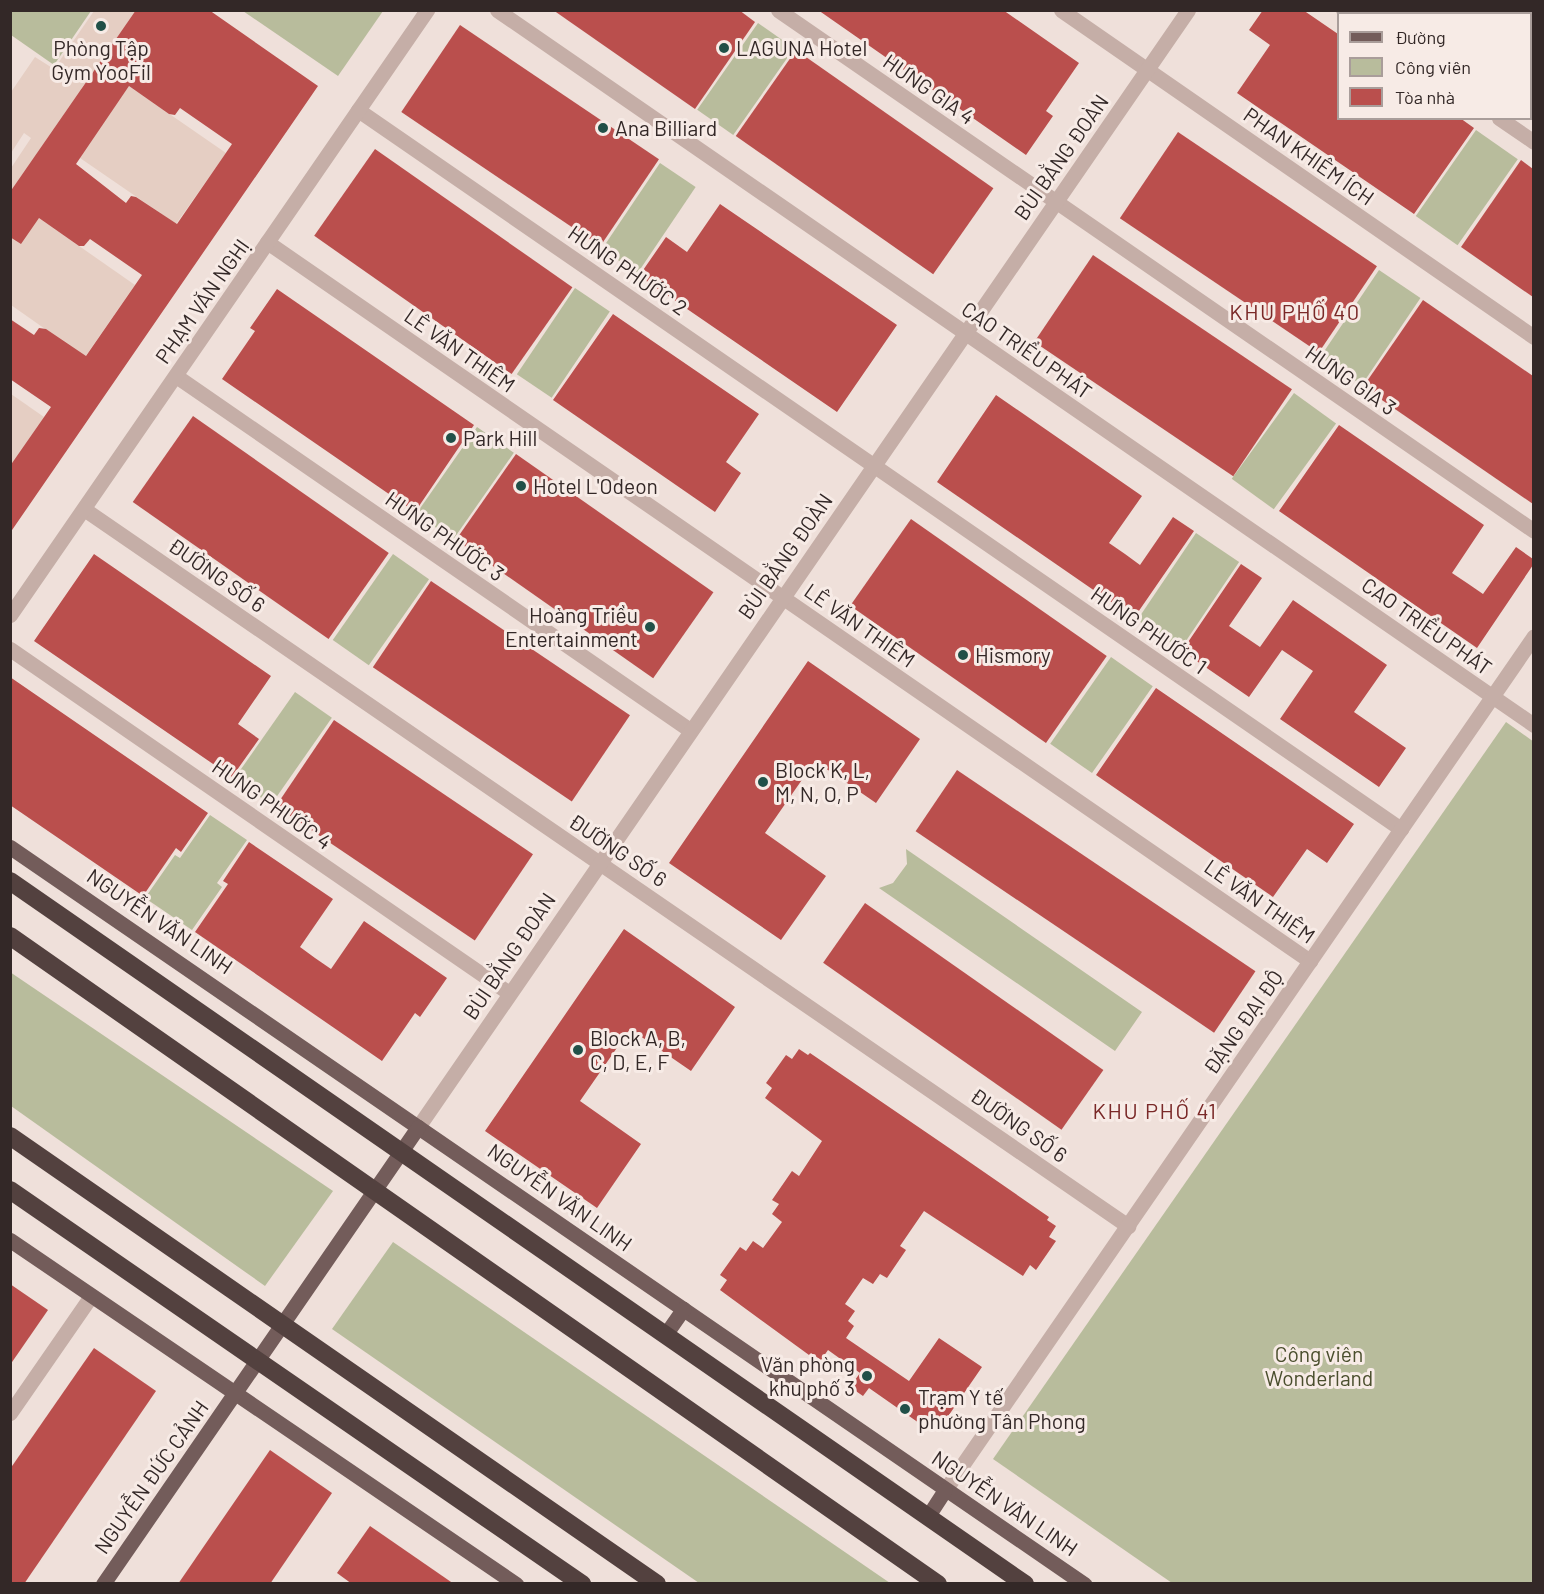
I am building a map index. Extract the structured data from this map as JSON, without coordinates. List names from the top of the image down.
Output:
{
  "streets": {
    "main road": ["NGUYỄN VĂN LINH", "NGUYỄN ĐỨC CẢNH"],
    "street": [
      "HƯNG GIA 4",
      "PHAN KHIÊM ÍCH",
      "BÙI BẰNG ĐOÀN",
      "HƯNG PHƯỚC 2",
      "PHẠM VĂN NGHỊ",
      "LÊ VĂN THIÊM",
      "CAO TRIỀU PHÁT",
      "HƯNG GIA 3",
      "HƯNG PHƯỚC 3",
      "ĐƯỜNG SỐ 6",
      "HƯNG PHƯỚC 1",
      "HƯNG PHƯỚC 4",
      "ĐẶNG ĐẠI ĐỘ"
    ]
  },
  "crossings": [
    ["HƯNG GIA 4", "BÙI BẰNG ĐOÀN"],
    ["HƯNG GIA 4", "HƯNG GIA 3"],
    ["PHAN KHIÊM ÍCH", "BÙI BẰNG ĐOÀN"],
    ["BÙI BẰNG ĐOÀN", "HƯNG PHƯỚC 2"],
    ["BÙI BẰNG ĐOÀN", "LÊ VĂN THIÊM"],
    ["BÙI BẰNG ĐOÀN", "CAO TRIỀU PHÁT"],
    ["BÙI BẰNG ĐOÀN", "HƯNG GIA 3"],
    ["BÙI BẰNG ĐOÀN", "HƯNG PHƯỚC 3"],
    ["BÙI BẰNG ĐOÀN", "ĐƯỜNG SỐ 6"],
    ["BÙI BẰNG ĐOÀN", "HƯNG PHƯỚC 1"],
    ["BÙI BẰNG ĐOÀN", "HƯNG PHƯỚC 4"],
    ["BÙI BẰNG ĐOÀN", "NGUYỄN VĂN LINH"],
    ["BÙI BẰNG ĐOÀN", "NGUYỄN ĐỨC CẢNH"],
    ["HƯNG PHƯỚC 2", "PHẠM VĂN NGHỊ"],
    ["HƯNG PHƯỚC 2", "HƯNG PHƯỚC 1"],
    ["PHẠM VĂN NGHỊ", "LÊ VĂN THIÊM"],
    ["PHẠM VĂN NGHỊ", "HƯNG PHƯỚC 3"],
    ["PHẠM VĂN NGHỊ", "ĐƯỜNG SỐ 6"],
    ["LÊ VĂN THIÊM", "ĐẶNG ĐẠI ĐỘ"],
    ["CAO TRIỀU PHÁT", "ĐẶNG ĐẠI ĐỘ"],
    ["ĐƯỜNG SỐ 6", "ĐẶNG ĐẠI ĐỘ"],
    ["HƯNG PHƯỚC 1", "ĐẶNG ĐẠI ĐỘ"],
    ["NGUYỄN VĂN LINH", "ĐẶNG ĐẠI ĐỘ"],
    ["NGUYỄN VĂN LINH", "NGUYỄN ĐỨC CẢNH"]
  ],
  "districts": ["KHU PHỐ 40", "KHU PHỐ 41"],
  "parks": ["Công viên Wonderland"],
  "places": [
    "Phòng Tập Gym YooFil",
    "LAGUNA Hotel",
    "Ana Billiard",
    "Park Hill",
    "Hotel L'Odeon",
    "Hoàng Triều Entertainment",
    "Hismory",
    "Block K, L, M, N, O, P",
    "Block A, B, C, D, E, F",
    "Văn phòng khu phố 3",
    "Trạm Y tế phường Tân Phong"
  ],
  "legend": ["Đường", "Công viên", "Tòa nhà"]
}
